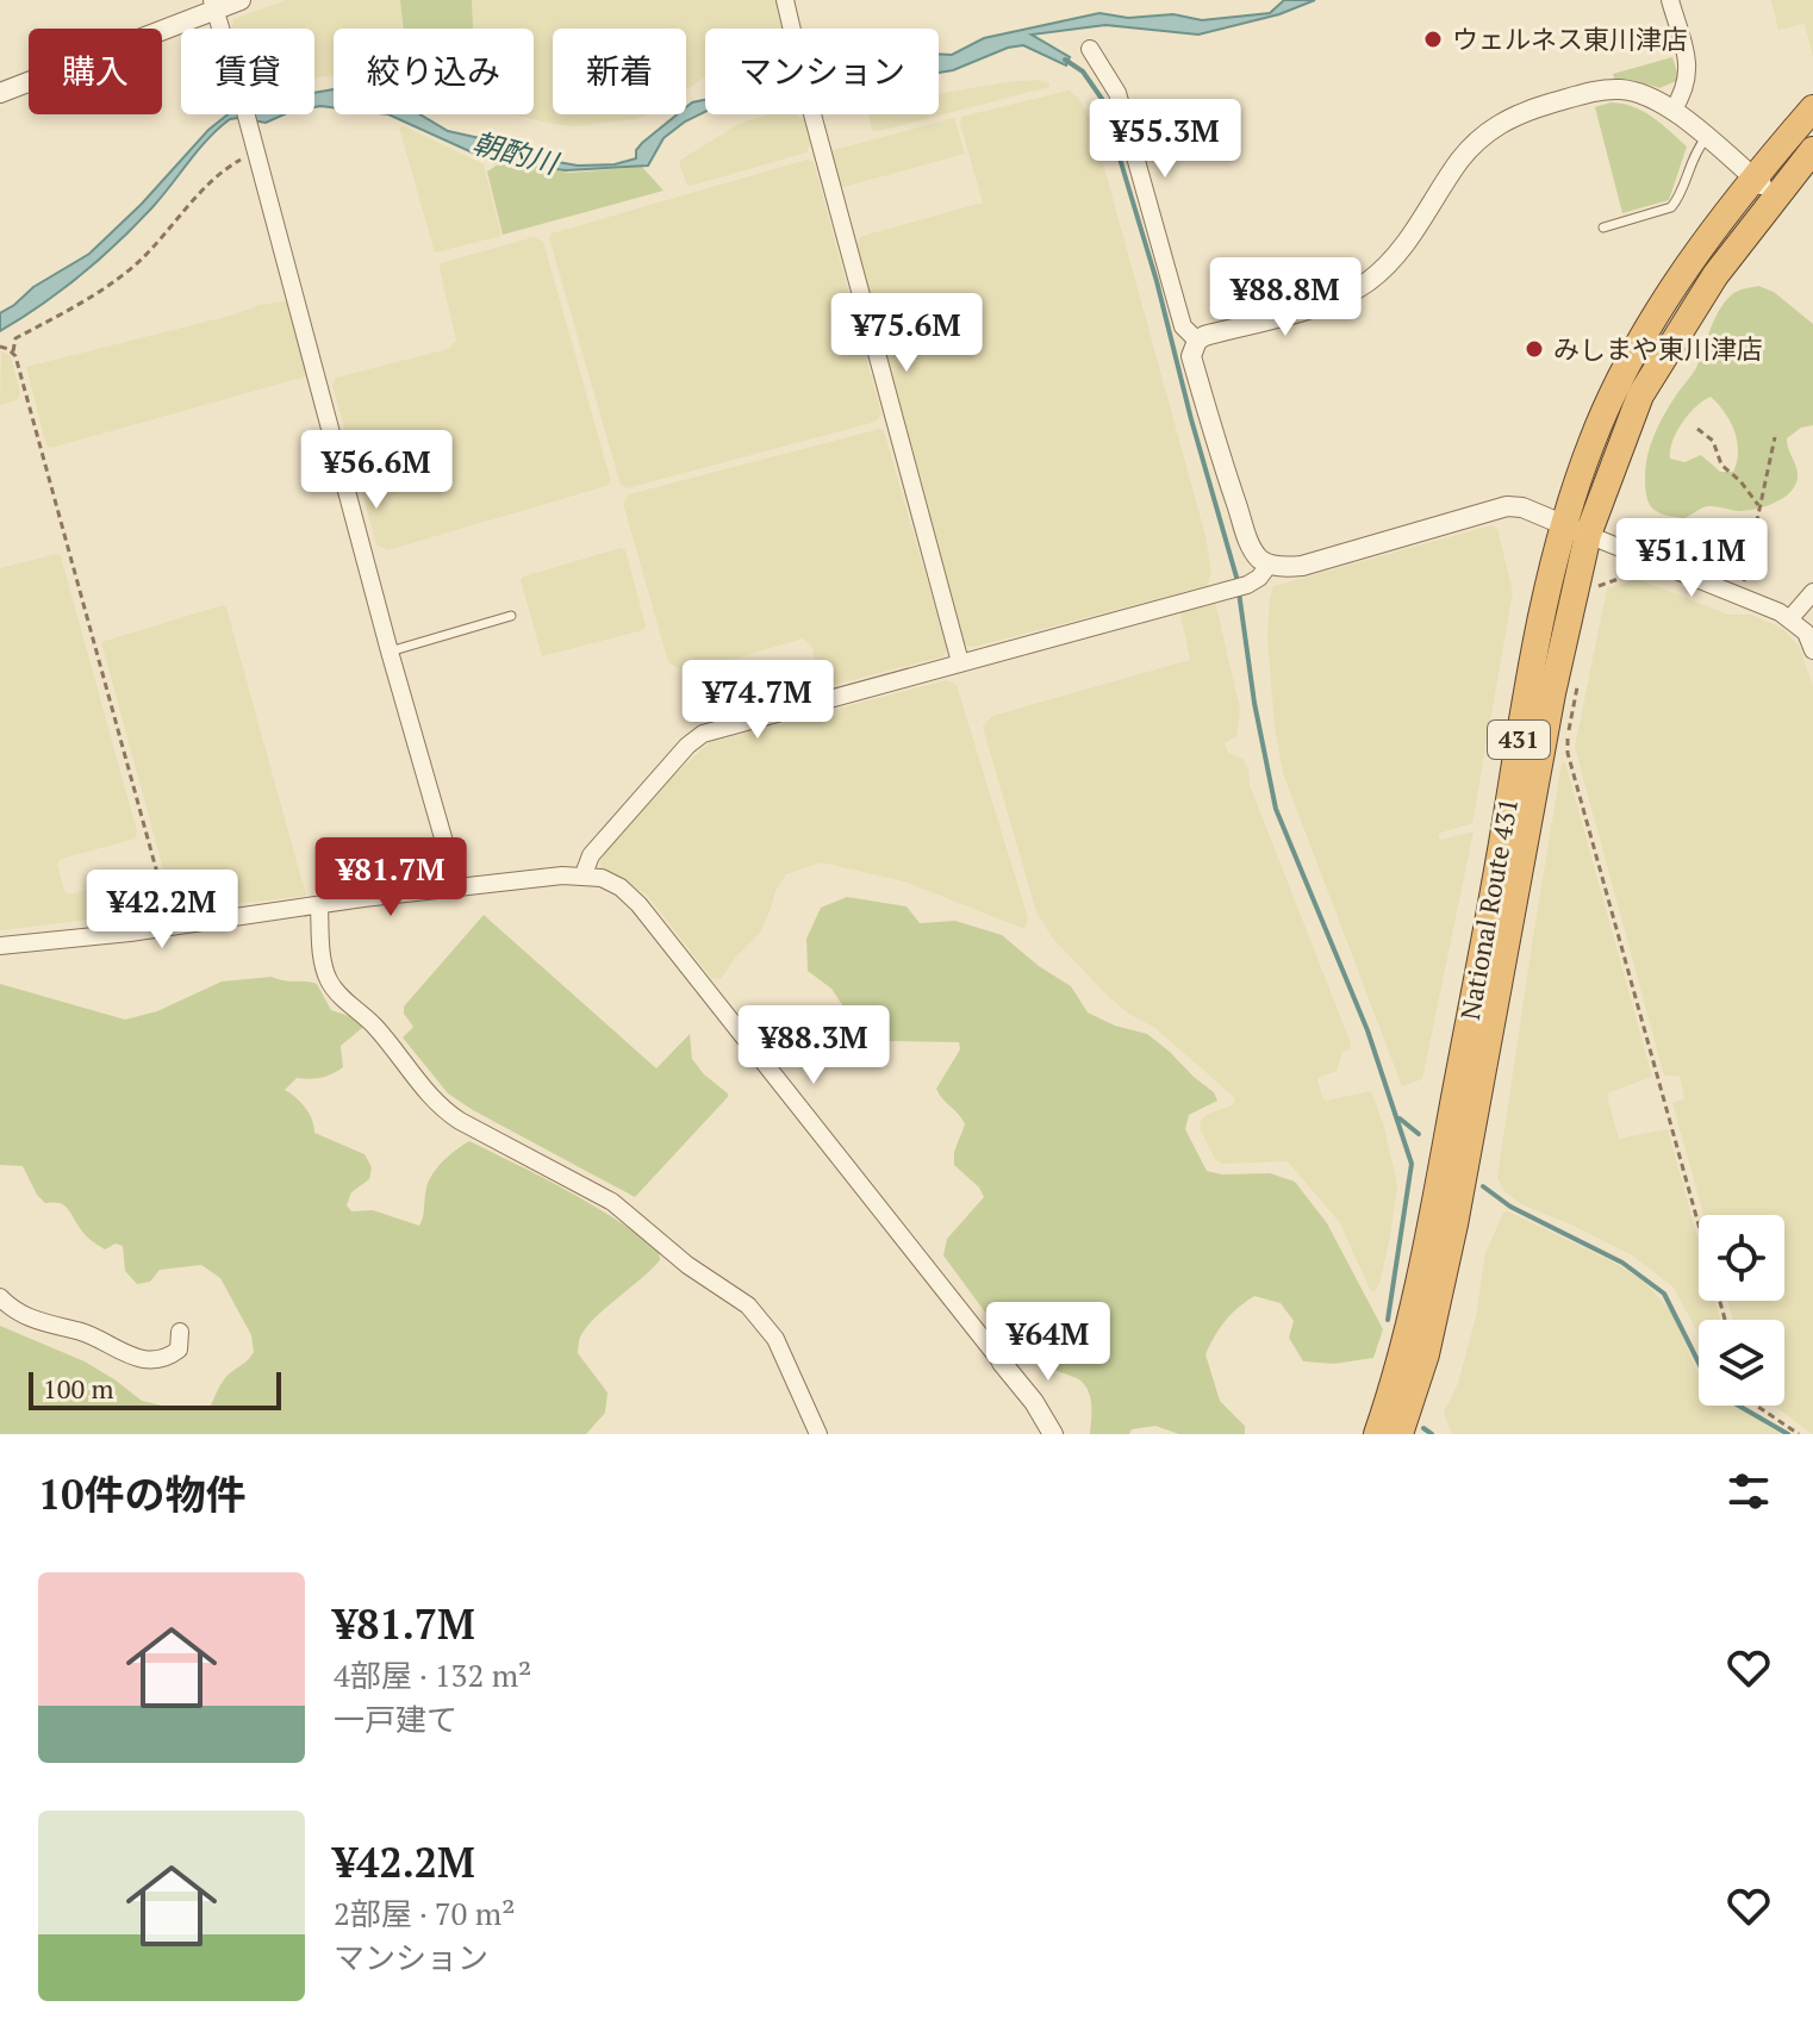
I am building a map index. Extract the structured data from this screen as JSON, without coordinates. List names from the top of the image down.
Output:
{
  "streets": {
    "highway": ["431", "National Route 431"]
  },
  "water": ["朝酌川"],
  "places": ["ウェルネス東川津店", "みしまや東川津店"],
  "scale_bar": "100 m",
  "page": {
    "chip": [
      "購入",
      "賃貸",
      "絞り込み",
      "新着",
      "マンション"
    ],
    "price": [
      "¥55.3M",
      "¥88.8M",
      "¥75.6M",
      "¥56.6M",
      "¥51.1M",
      "¥74.7M",
      "¥81.7M",
      "¥42.2M",
      "¥88.3M",
      "¥64M"
    ],
    "scale": "100 m",
    "heading": "10件の物件",
    "list": [
      {
        "name": "¥81.7M",
        "note": "4部屋 · 132 m² · 一戸建て"
      },
      {
        "name": "¥42.2M",
        "note": "2部屋 · 70 m² · マンション"
      }
    ]
  }
}
